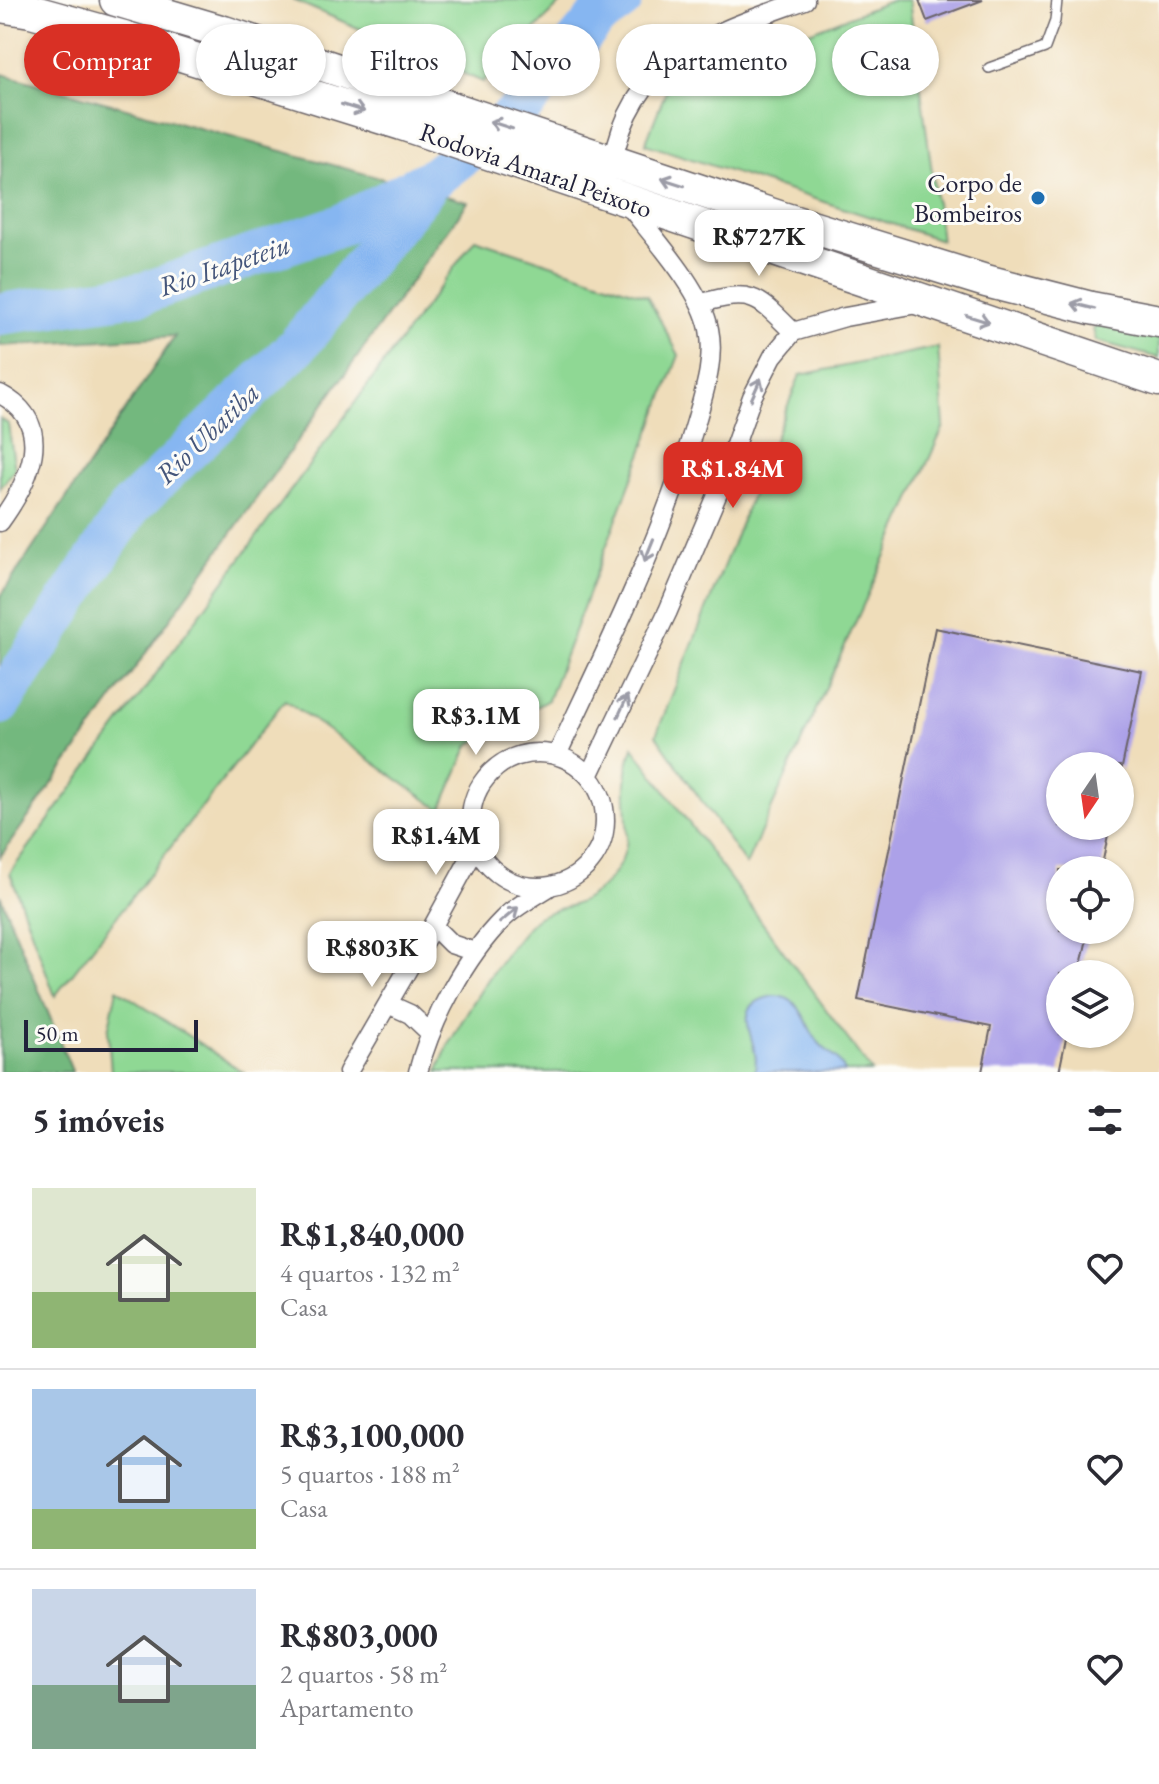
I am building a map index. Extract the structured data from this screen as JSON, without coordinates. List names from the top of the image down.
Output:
{
  "streets": {
    "highway": ["Rodovia Amaral Peixoto"]
  },
  "water": ["Rio Itapeteiu", "Rio Ubatiba"],
  "places": ["Corpo de Bombeiros"],
  "scale_bar": "50 m",
  "north": "bottom",
  "page": {
    "chip": [
      "Comprar",
      "Alugar",
      "Filtros",
      "Novo",
      "Apartamento",
      "Casa"
    ],
    "price": [
      "R$727K",
      "R$1.84M",
      "R$3.1M",
      "R$1.4M",
      "R$803K"
    ],
    "scale": "50 m",
    "heading": "5 imóveis",
    "list": [
      {
        "name": "R$1,840,000",
        "note": "4 quartos · 132 m² · Casa"
      },
      {
        "name": "R$3,100,000",
        "note": "5 quartos · 188 m² · Casa"
      },
      {
        "name": "R$803,000",
        "note": "2 quartos · 58 m² · Apartamento"
      }
    ]
  }
}
